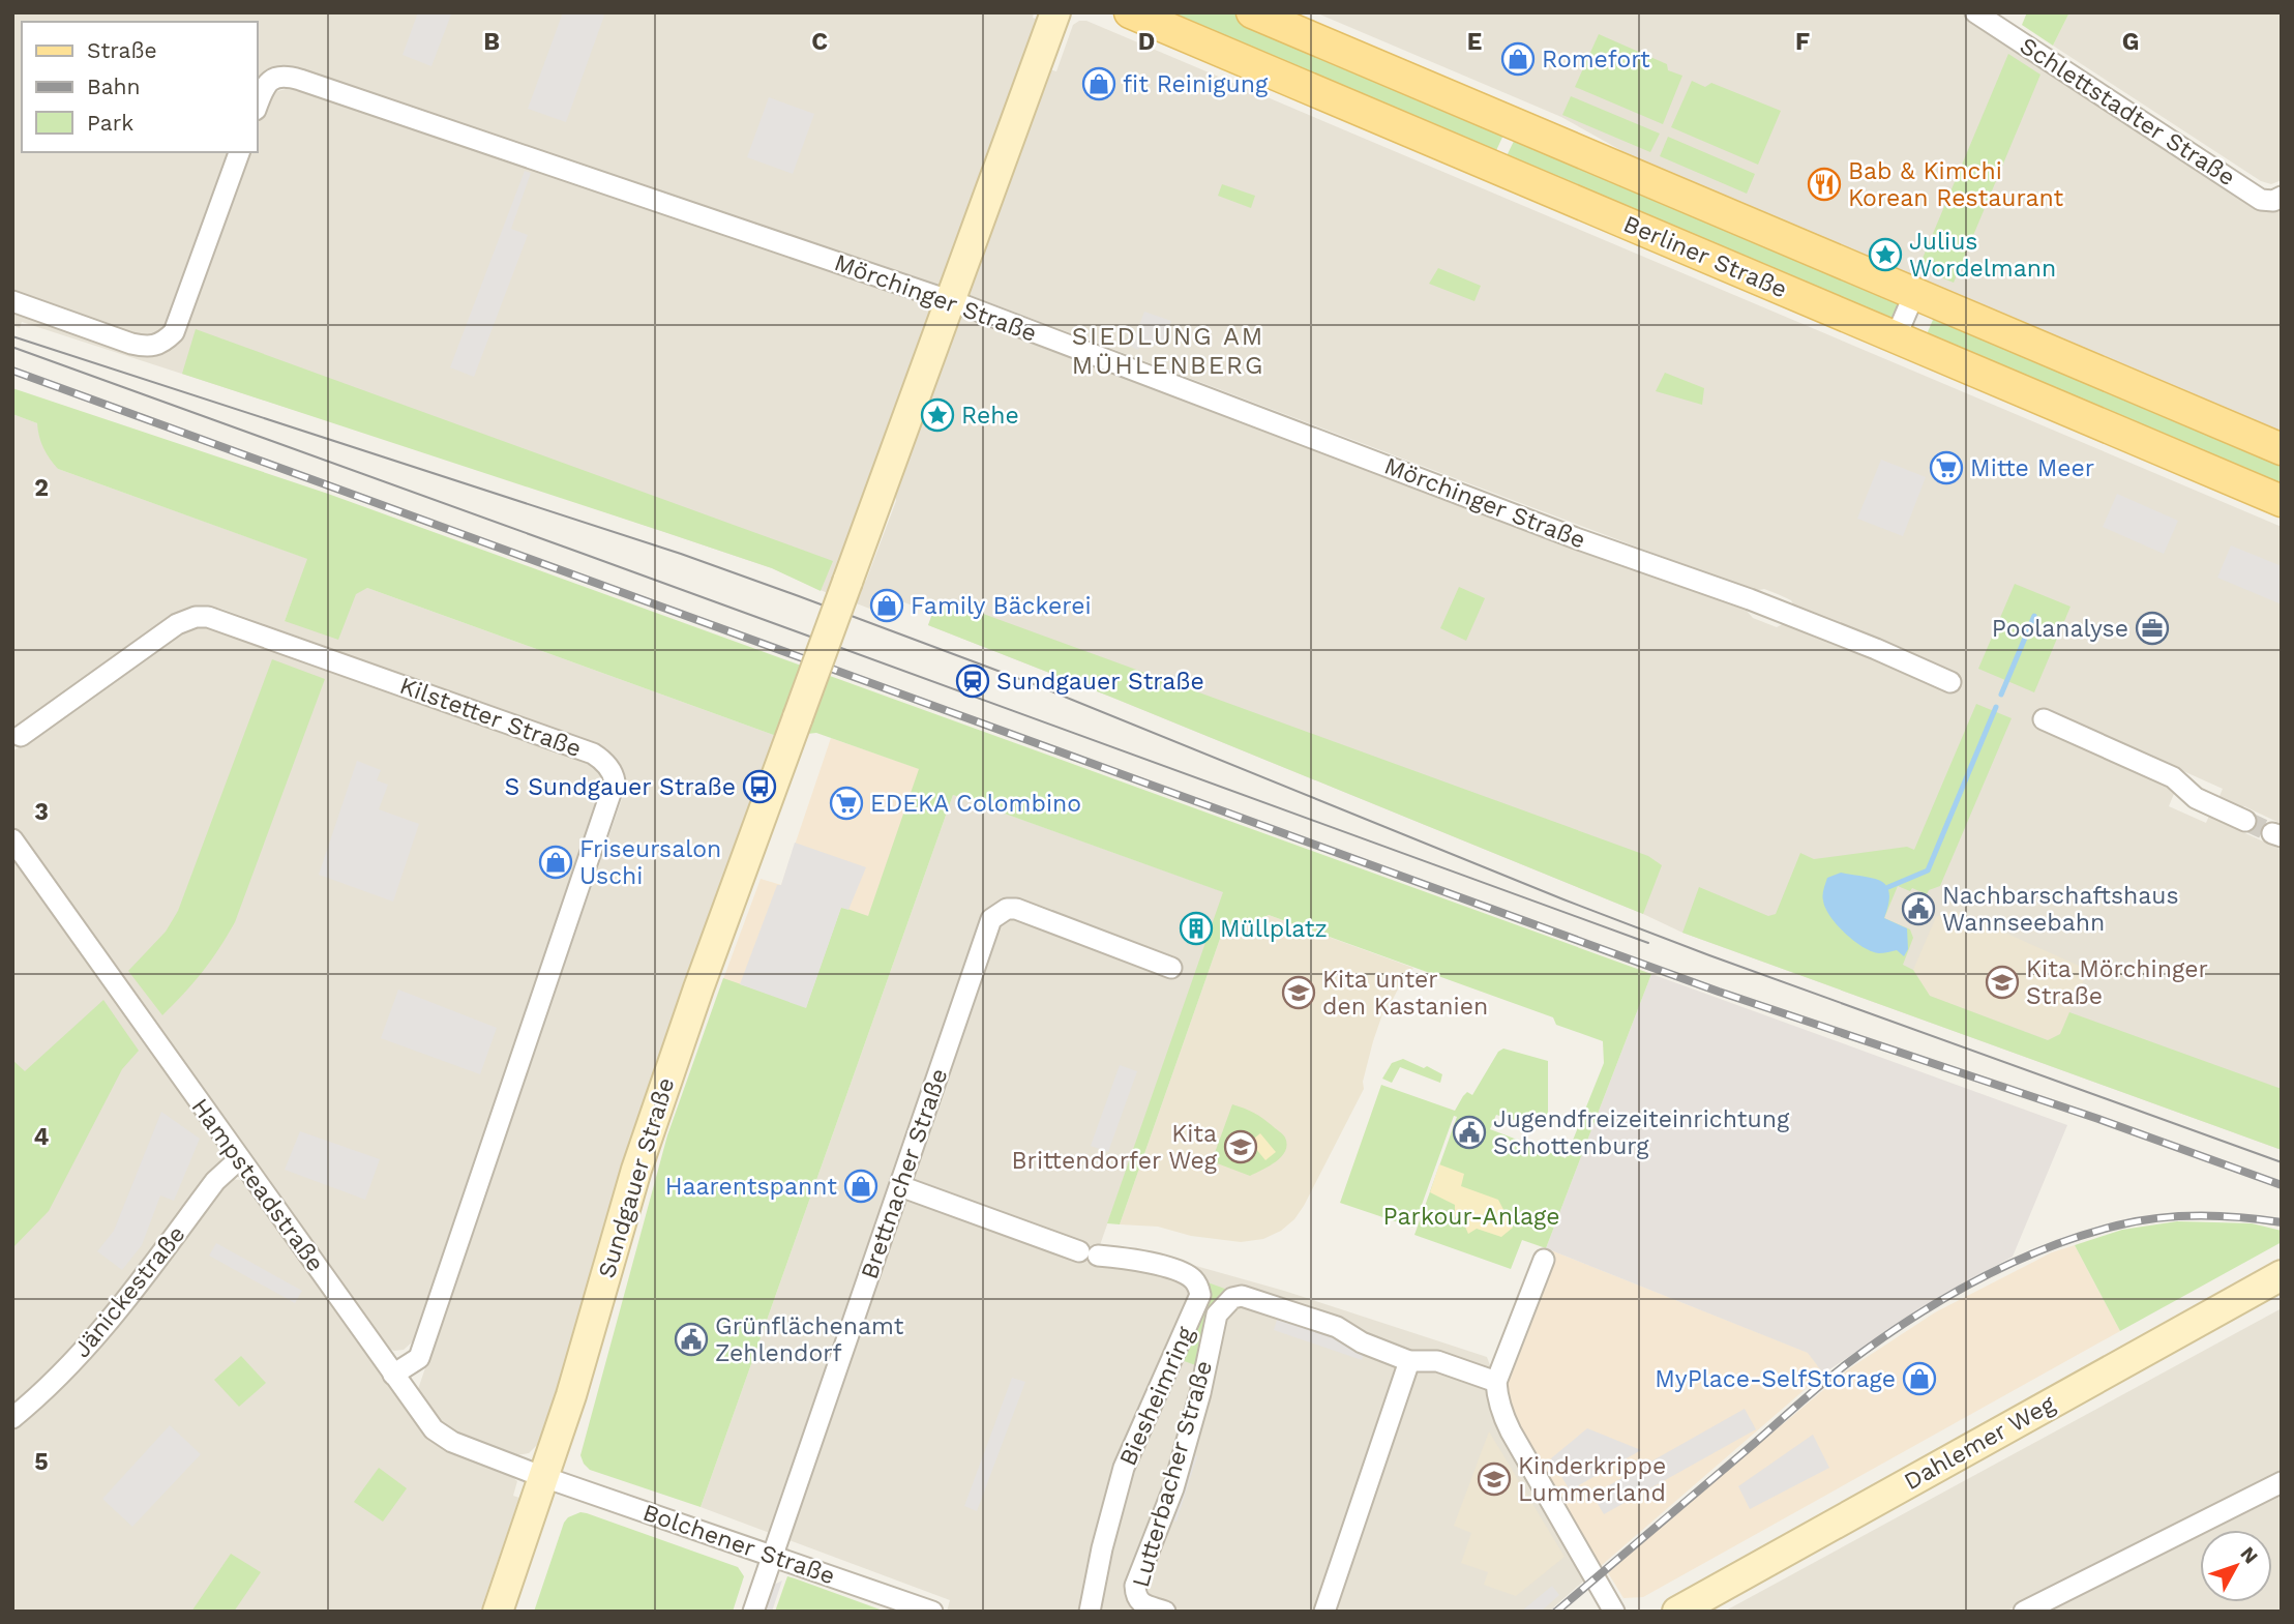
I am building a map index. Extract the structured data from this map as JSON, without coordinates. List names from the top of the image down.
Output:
{
  "streets": {
    "main road": ["Berliner Straße"],
    "street": [
      "Schlettstadter Straße",
      "Mörchinger Straße",
      "Kilstetter Straße",
      "Brettnacher Straße",
      "Sundgauer Straße",
      "Hampsteadstraße",
      "Jänickestraße",
      "Biesheimring",
      "Dahlemer Weg",
      "Lutterbacher Straße",
      "Bolchener Straße"
    ]
  },
  "crossings": [
    ["Mörchinger Straße", "Sundgauer Straße"],
    ["Kilstetter Straße", "Hampsteadstraße"],
    ["Brettnacher Straße", "Biesheimring"],
    ["Brettnacher Straße", "Bolchener Straße"],
    ["Sundgauer Straße", "Hampsteadstraße"],
    ["Sundgauer Straße", "Bolchener Straße"],
    ["Hampsteadstraße", "Jänickestraße"],
    ["Hampsteadstraße", "Bolchener Straße"]
  ],
  "districts": ["SIEDLUNG AM MÜHLENBERG"],
  "parks": ["Parkour-Anlage"],
  "places": {
    "shop": [
      "Romefort",
      "fit Reinigung",
      "Family Bäckerei",
      "Friseursalon Uschi",
      "Haarentspannt",
      "MyPlace-SelfStorage"
    ],
    "restaurant": ["Bab & Kimchi Korean Restaurant"],
    "place": ["Julius Wordelmann", "Rehe"],
    "supermarket": ["Mitte Meer", "EDEKA Colombino"],
    "office": ["Poolanalyse"],
    "station": ["Sundgauer Straße"],
    "bus stop": ["S Sundgauer Straße"],
    "public building": ["Nachbarschaftshaus Wannseebahn", "Jugendfreizeiteinrichtung Schottenburg", "Grünflächenamt Zehlendorf"],
    "building": ["Müllplatz"],
    "school or university": [
      "Kita Mörchinger Straße",
      "Kita unter den Kastanien",
      "Kita Brittendorfer Weg",
      "Kinderkrippe Lummerland"
    ]
  },
  "legend": ["Straße", "Bahn", "Park"],
  "north": "top right",
  "grid": {
    "columns": [
      "B",
      "C",
      "D",
      "E",
      "F",
      "G"
    ],
    "rows": [
      "2",
      "3",
      "4",
      "5"
    ]
  }
}
